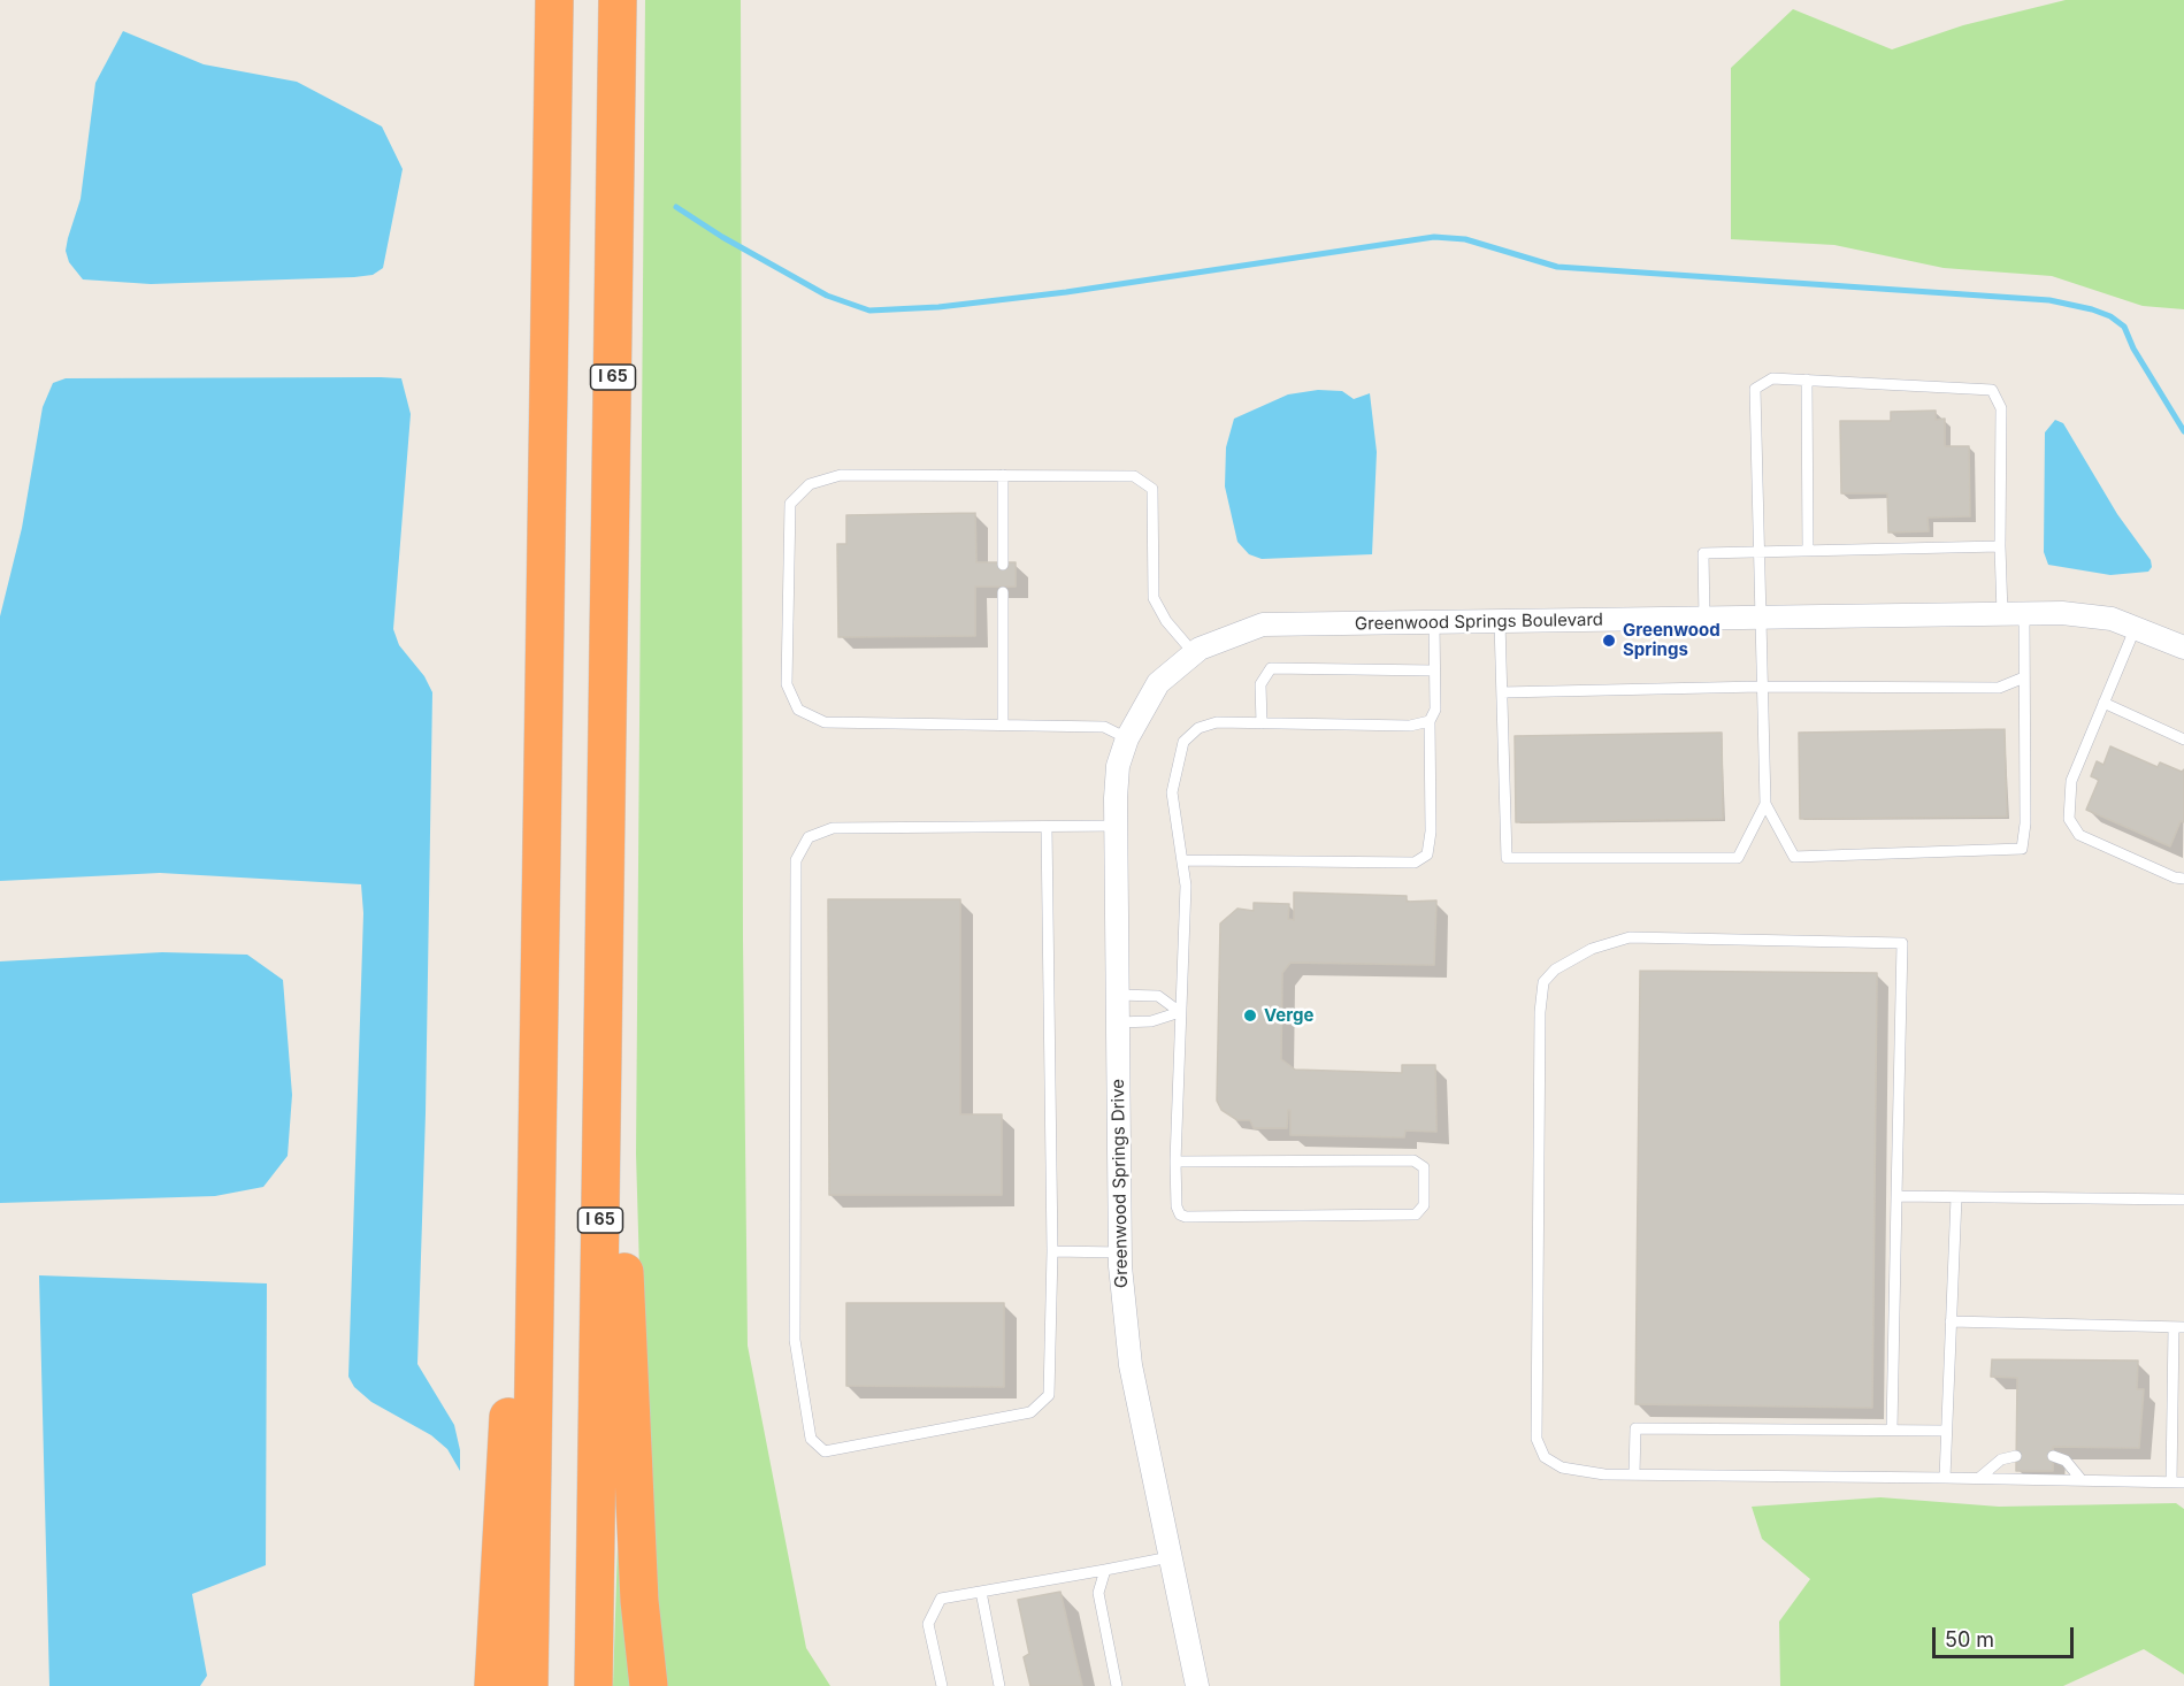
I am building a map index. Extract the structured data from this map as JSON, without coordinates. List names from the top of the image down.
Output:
{
  "streets": {
    "highway": ["I 65"],
    "street": ["Greenwood Springs Boulevard", "Greenwood Springs Drive"]
  },
  "crossings": [
    ["Greenwood Springs Boulevard", "Greenwood Springs Drive"]
  ],
  "places": ["Greenwood Springs", "Verge"],
  "scale_bar": "50 m"
}
